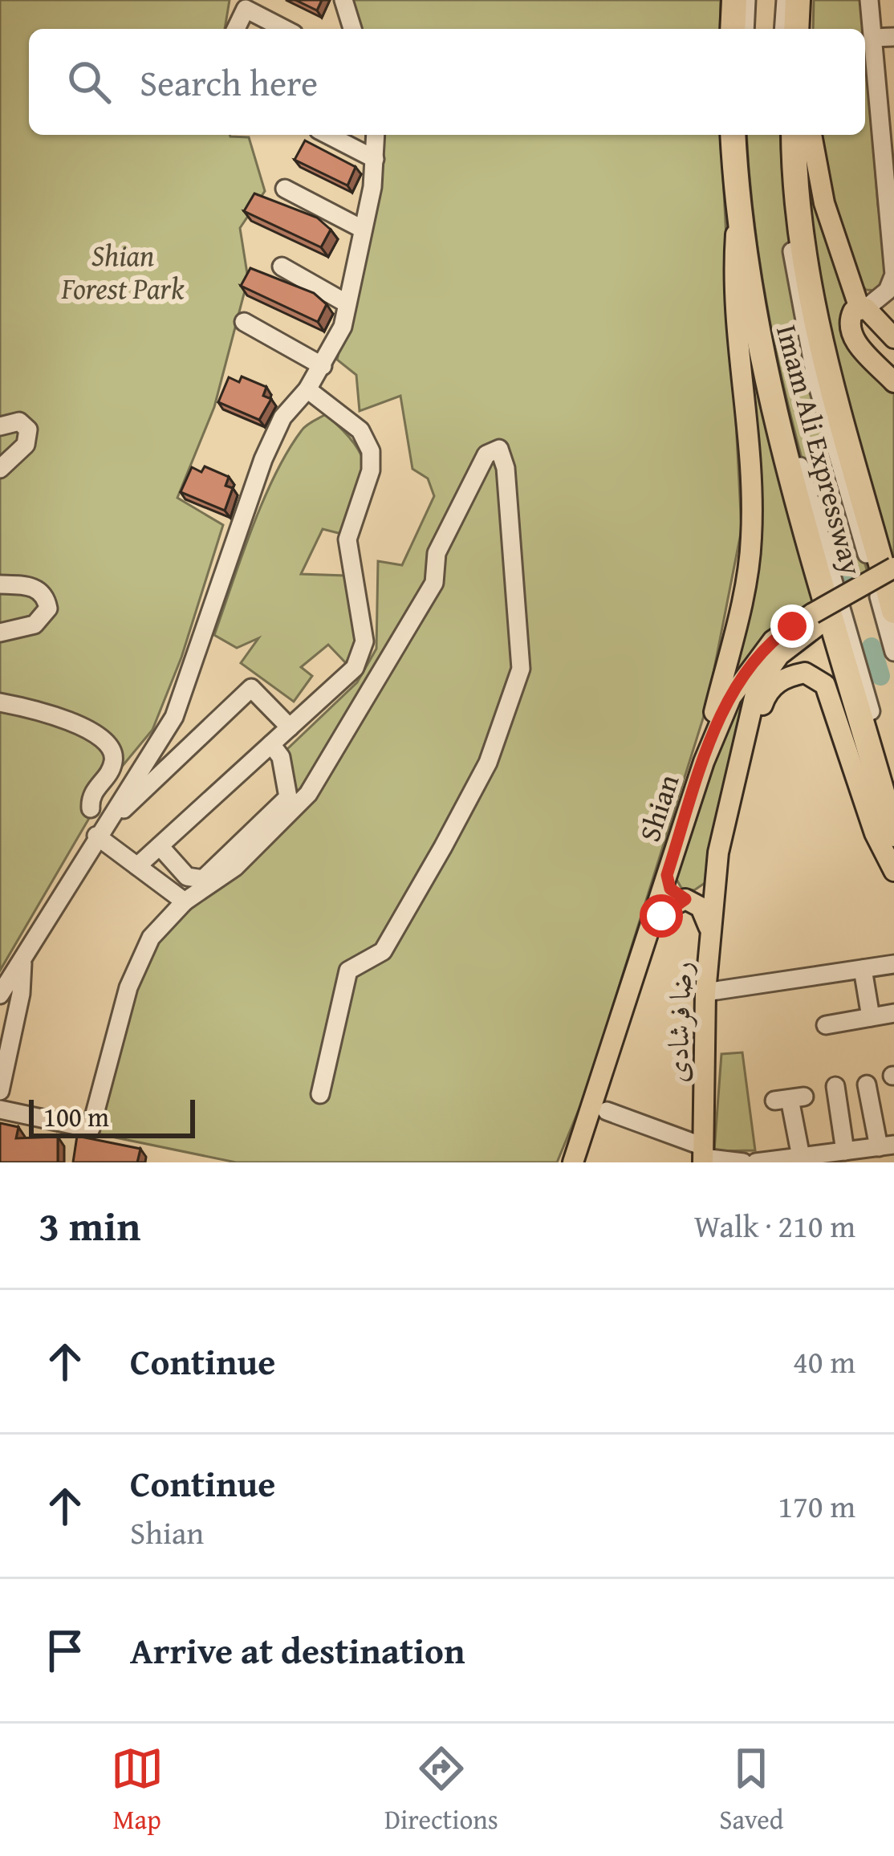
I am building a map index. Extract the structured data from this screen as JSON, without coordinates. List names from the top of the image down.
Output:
{
  "streets": {
    "highway": ["Imam Ali Expressway"],
    "main road": ["Shian", "رضا فرشادی"]
  },
  "parks": ["Shian Forest Park"],
  "scale_bar": "100 m",
  "page": {
    "search": "Search here",
    "scale": "100 m",
    "heading": ["3 min", "Walk · 210 m"],
    "list": [
      ["Continue", "40 m"],
      ["Continue", "Shian", "170 m"],
      "Arrive at destination"
    ],
    "nav": ["Map", "Directions", "Saved"]
  }
}
